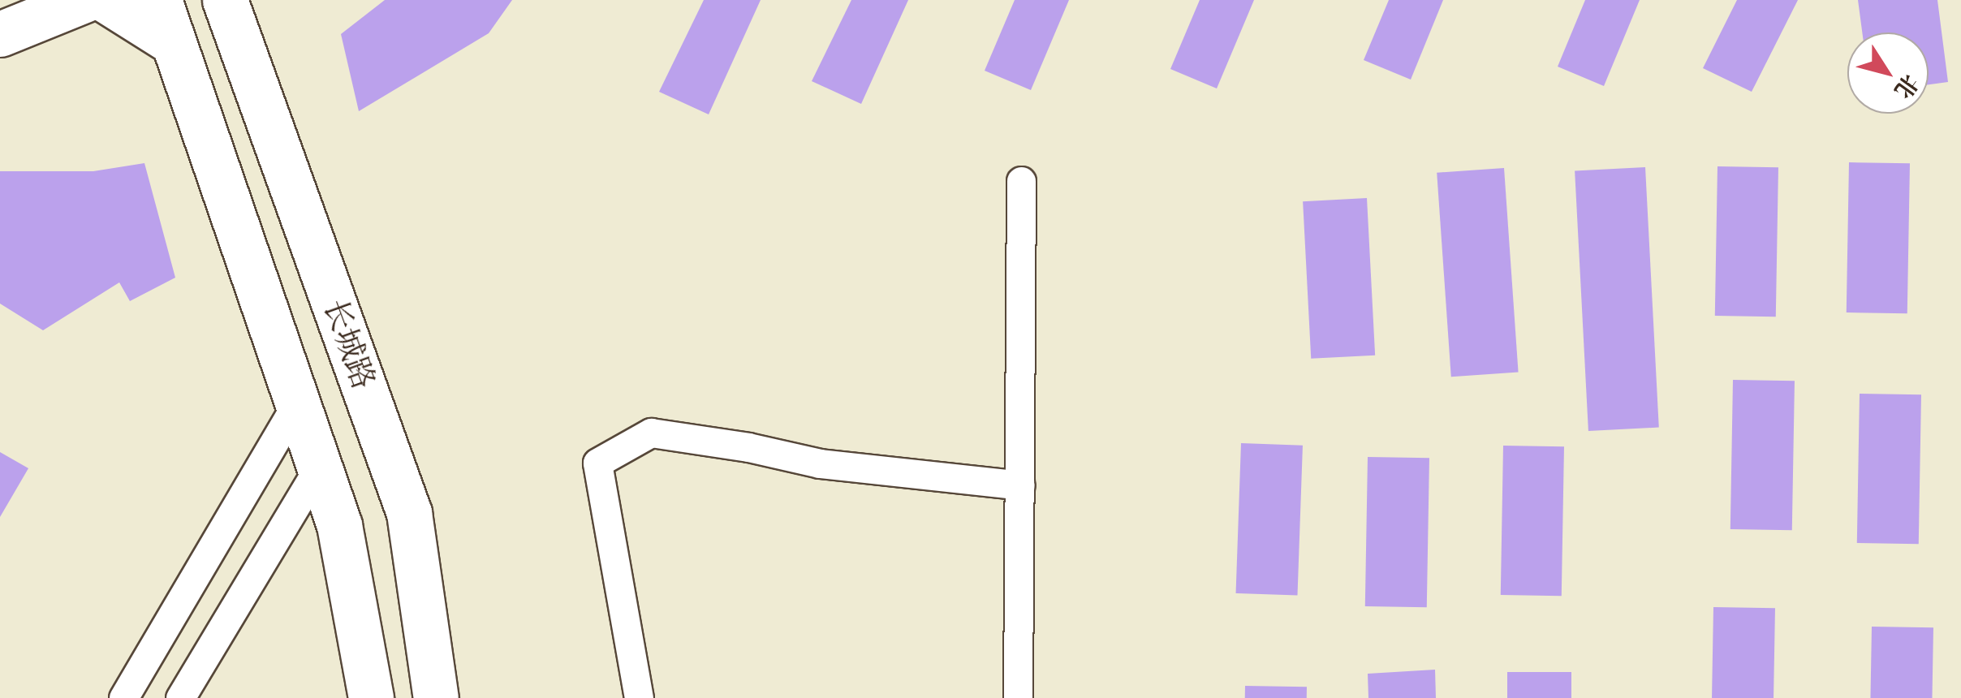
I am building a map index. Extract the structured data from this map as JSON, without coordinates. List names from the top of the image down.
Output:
{
  "streets": {
    "main road": ["长城路"]
  },
  "north": "bottom right"
}
